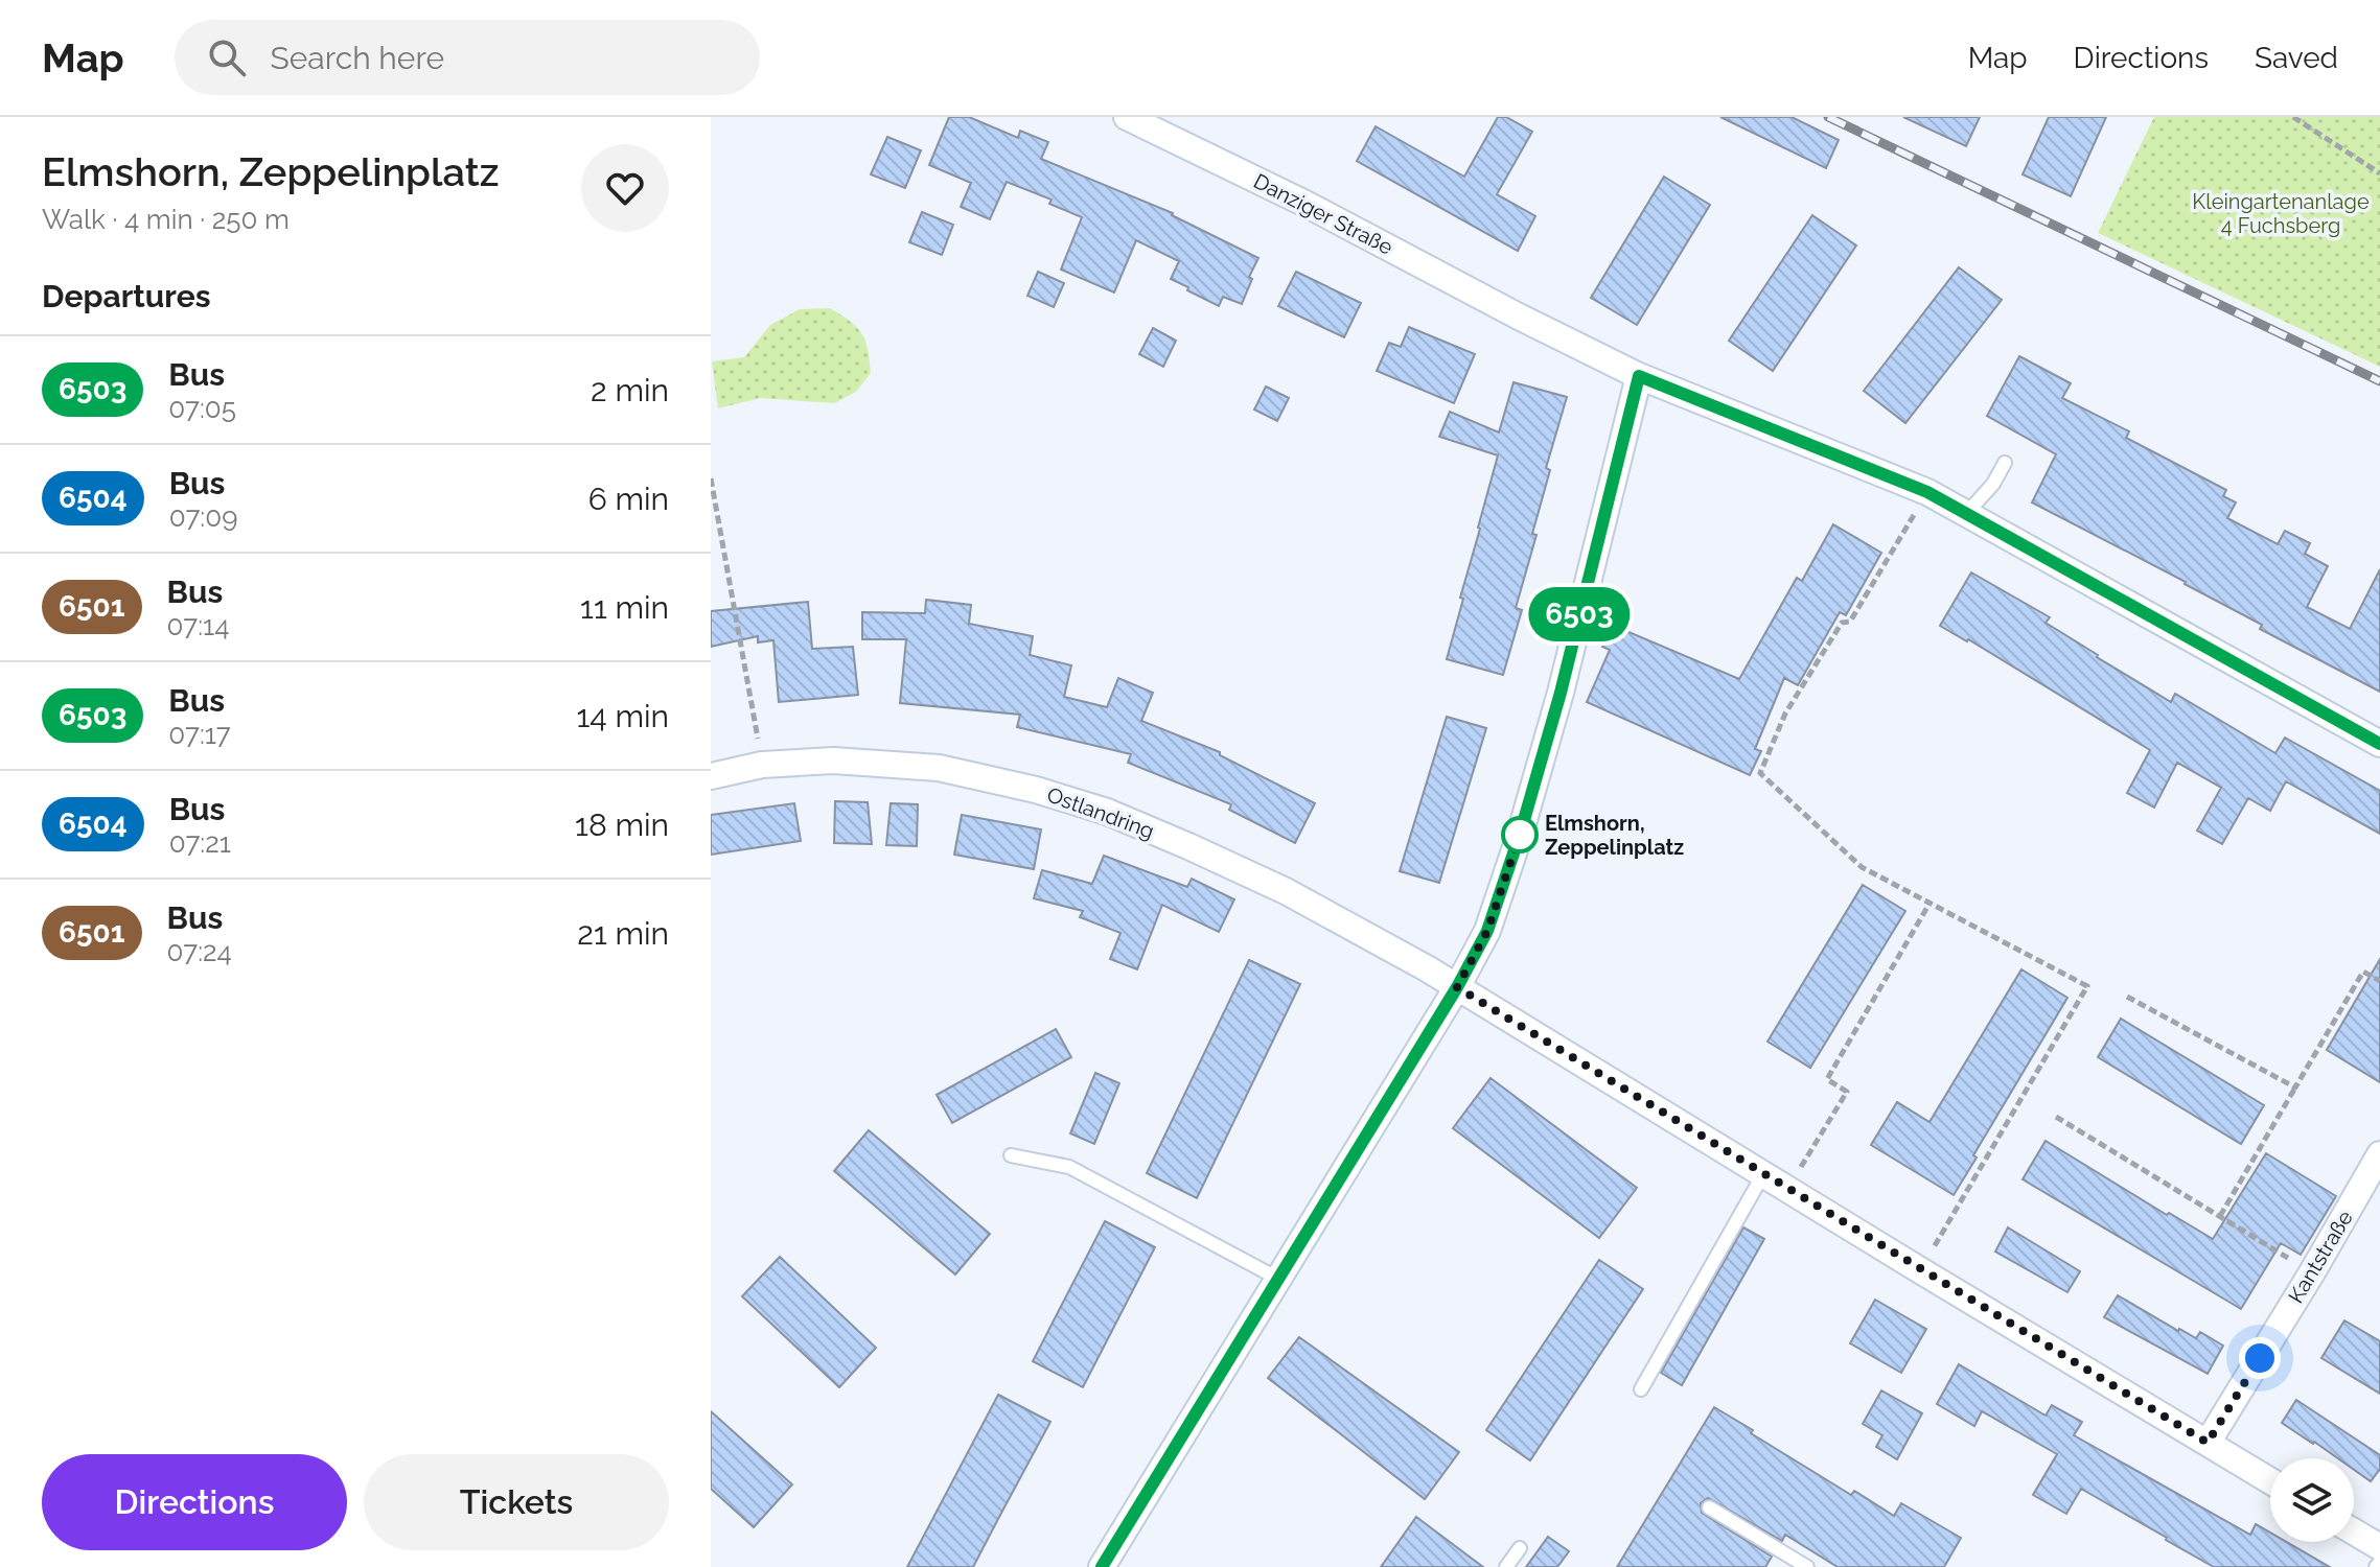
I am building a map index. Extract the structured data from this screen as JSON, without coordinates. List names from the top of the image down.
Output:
{
  "streets": {
    "street": ["Danziger Straße", "Ostlandring", "Kantstraße"]
  },
  "crossings": [
    ["Ostlandring", "Kantstraße"]
  ],
  "parks": ["Kleingartenanlage 4 Fuchsberg"],
  "places": ["Elmshorn, Zeppelinplatz"],
  "lines": ["bus line 6503"],
  "page": {
    "header": "Map",
    "search": "Search here",
    "nav": ["Map", "Directions", "Saved"],
    "heading": [
      ["Elmshorn, Zeppelinplatz", "Walk · 4 min · 250 m"],
      "Departures"
    ],
    "on_map": "6503",
    "list": [
      {
        "mark": "6503",
        "name": "Bus",
        "note": "07:05",
        "value": "2 min"
      },
      {
        "mark": "6504",
        "name": "Bus",
        "note": "07:09",
        "value": "6 min"
      },
      {
        "mark": "6501",
        "name": "Bus",
        "note": "07:14",
        "value": "11 min"
      },
      {
        "mark": "6503",
        "name": "Bus",
        "note": "07:17",
        "value": "14 min"
      },
      {
        "mark": "6504",
        "name": "Bus",
        "note": "07:21",
        "value": "18 min"
      },
      {
        "mark": "6501",
        "name": "Bus",
        "note": "07:24",
        "value": "21 min"
      }
    ],
    "buttons": ["Directions", "Tickets"]
  }
}
